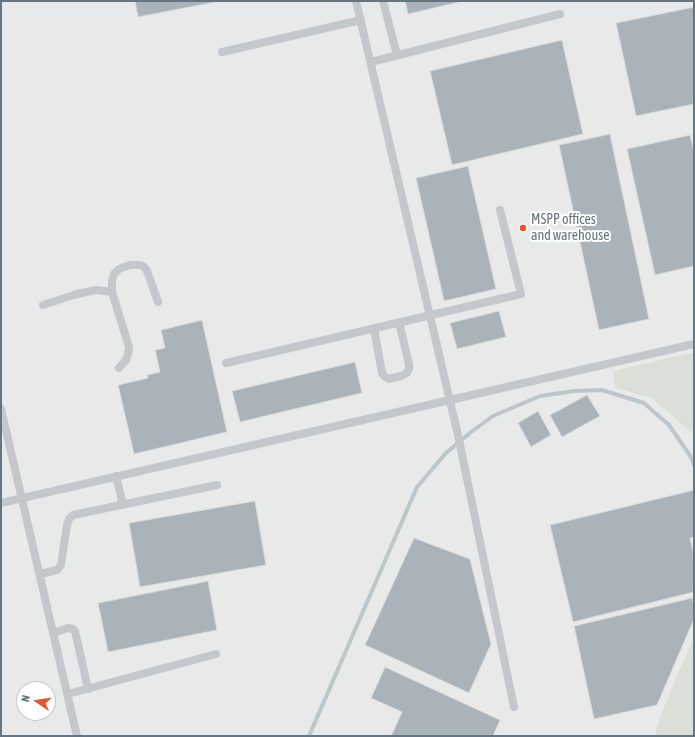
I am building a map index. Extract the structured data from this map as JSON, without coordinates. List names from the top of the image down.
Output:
{
  "places": ["MSPP offices and warehouse"],
  "north": "left"
}
